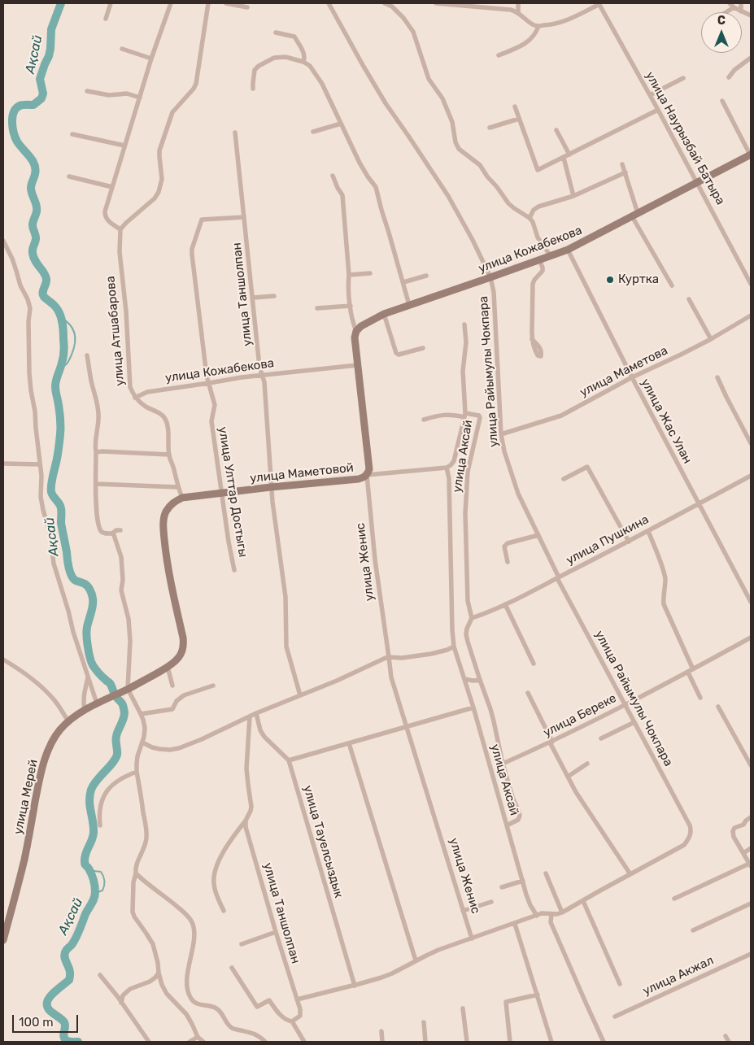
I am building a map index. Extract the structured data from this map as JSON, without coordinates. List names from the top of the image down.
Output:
{
  "streets": {
    "main road": [
      "улица Кожабекова",
      "улица Маметовой",
      "улица Женис",
      "улица Мерей"
    ],
    "street": [
      "улица Наурызбай Батыра",
      "улица Таншолпан",
      "улица Атшабарова",
      "улица Райымулы Чокпара",
      "улица Маметова",
      "улица Жас Улан",
      "улица Аксай",
      "улица Улттар Достыгы",
      "улица Пушкина",
      "улица Береке",
      "улица Тауелсыздык",
      "улица Акжал"
    ]
  },
  "crossings": [
    ["улица Наурызбай Батыра", "улица Кожабекова"],
    ["улица Кожабекова", "улица Таншолпан"],
    ["улица Кожабекова", "улица Атшабарова"],
    ["улица Кожабекова", "улица Райымулы Чокпара"],
    ["улица Кожабекова", "улица Жас Улан"],
    ["улица Кожабекова", "улица Улттар Достыгы"],
    ["улица Кожабекова", "улица Женис"],
    ["улица Таншолпан", "улица Маметовой"],
    ["улица Таншолпан", "улица Улттар Достыгы"],
    ["улица Атшабарова", "улица Маметовой"],
    ["улица Райымулы Чокпара", "улица Маметова"],
    ["улица Райымулы Чокпара", "улица Пушкина"],
    ["улица Райымулы Чокпара", "улица Береке"],
    ["улица Маметова", "улица Жас Улан"],
    ["улица Жас Улан", "улица Пушкина"],
    ["улица Аксай", "улица Маметовой"],
    ["улица Аксай", "улица Пушкина"],
    ["улица Аксай", "улица Береке"],
    ["улица Маметовой", "улица Улттар Достыгы"],
    ["улица Маметовой", "улица Женис"]
  ],
  "water": ["Ақсай"],
  "places": ["Куртка"],
  "scale_bar": "100 m",
  "north": "top"
}
